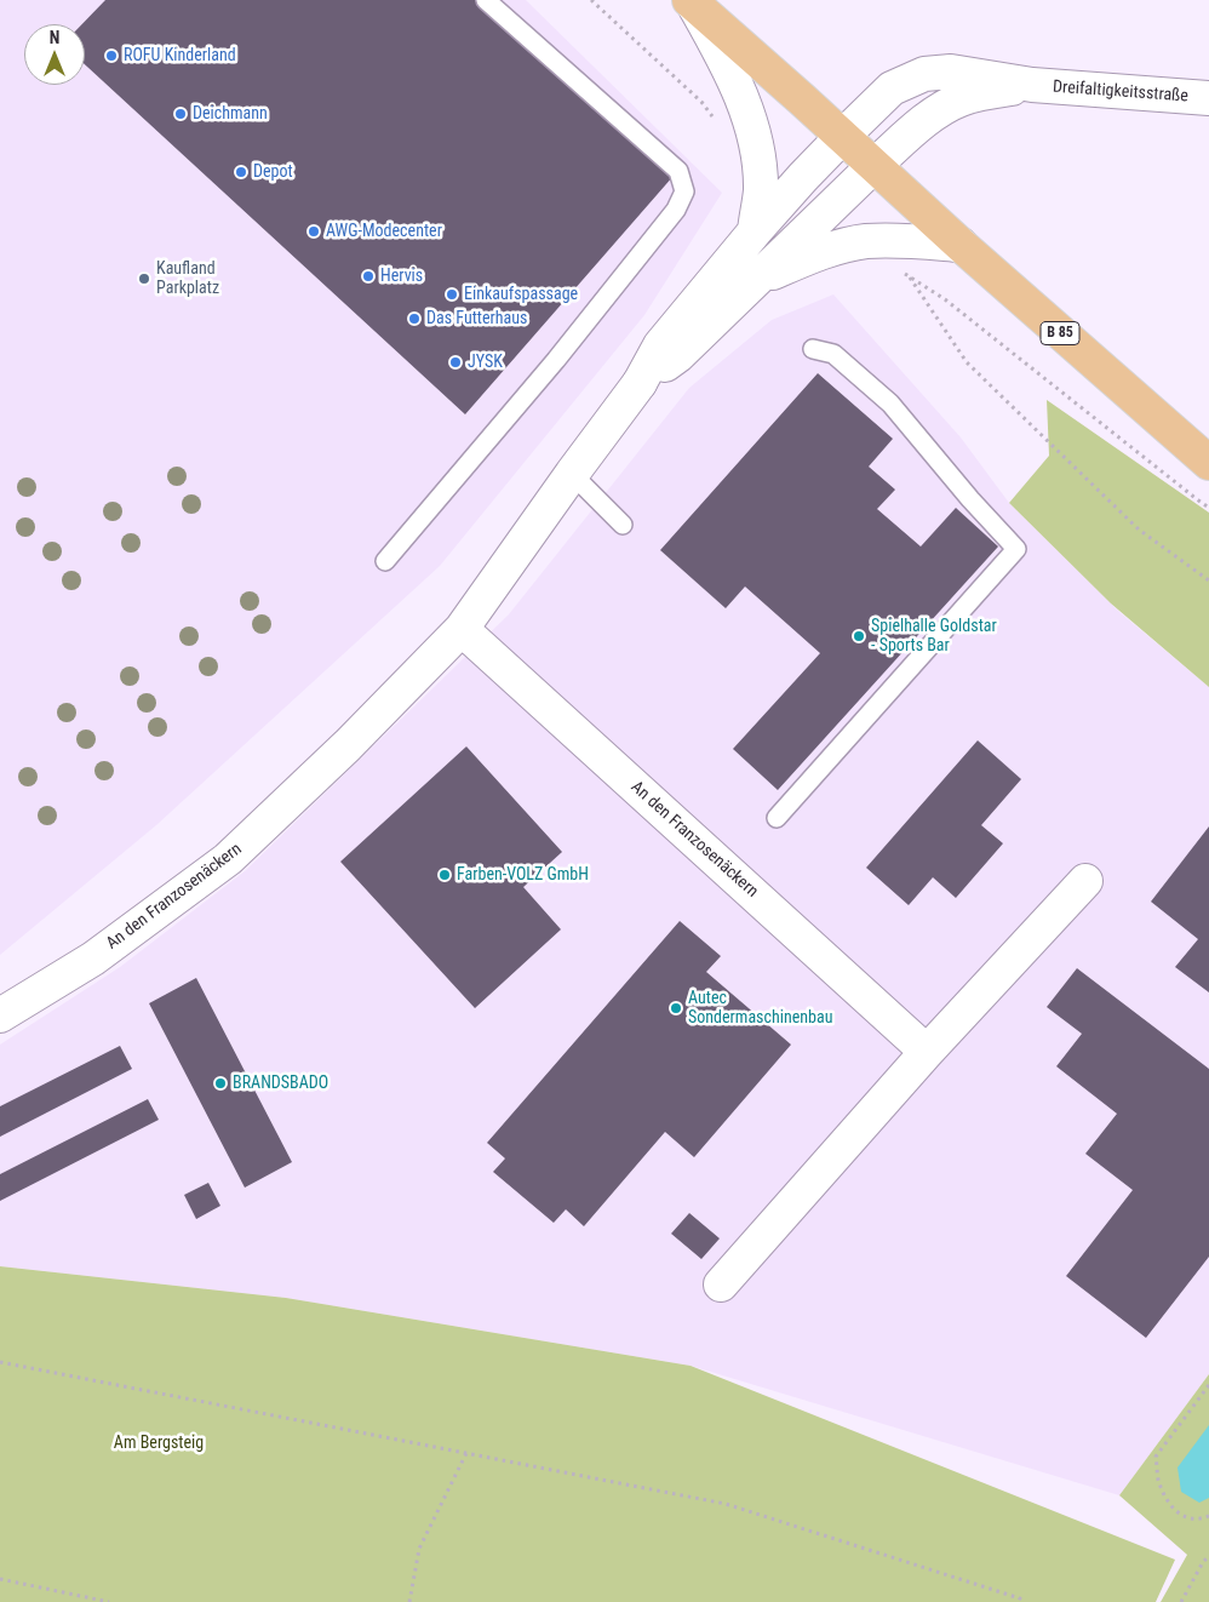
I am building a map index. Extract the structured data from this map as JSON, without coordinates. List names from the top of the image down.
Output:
{
  "streets": {
    "main road": ["B 85"],
    "street": ["Dreifaltigkeitsstraße", "An den Franzosenäckern"]
  },
  "crossings": [
    ["Dreifaltigkeitsstraße", "B 85"],
    ["Dreifaltigkeitsstraße", "An den Franzosenäckern"]
  ],
  "parks": ["Am Bergsteig"],
  "places": [
    "ROFU Kinderland",
    "Deichmann",
    "Depot",
    "AWG-Modecenter",
    "Hervis",
    "Kaufland Parkplatz",
    "Einkaufspassage",
    "Das Futterhaus",
    "JYSK",
    "Spielhalle Goldstar - Sports Bar",
    "Farben-VOLZ GmbH",
    "Autec Sondermaschinenbau",
    "BRANDSBADO"
  ],
  "north": "top"
}
